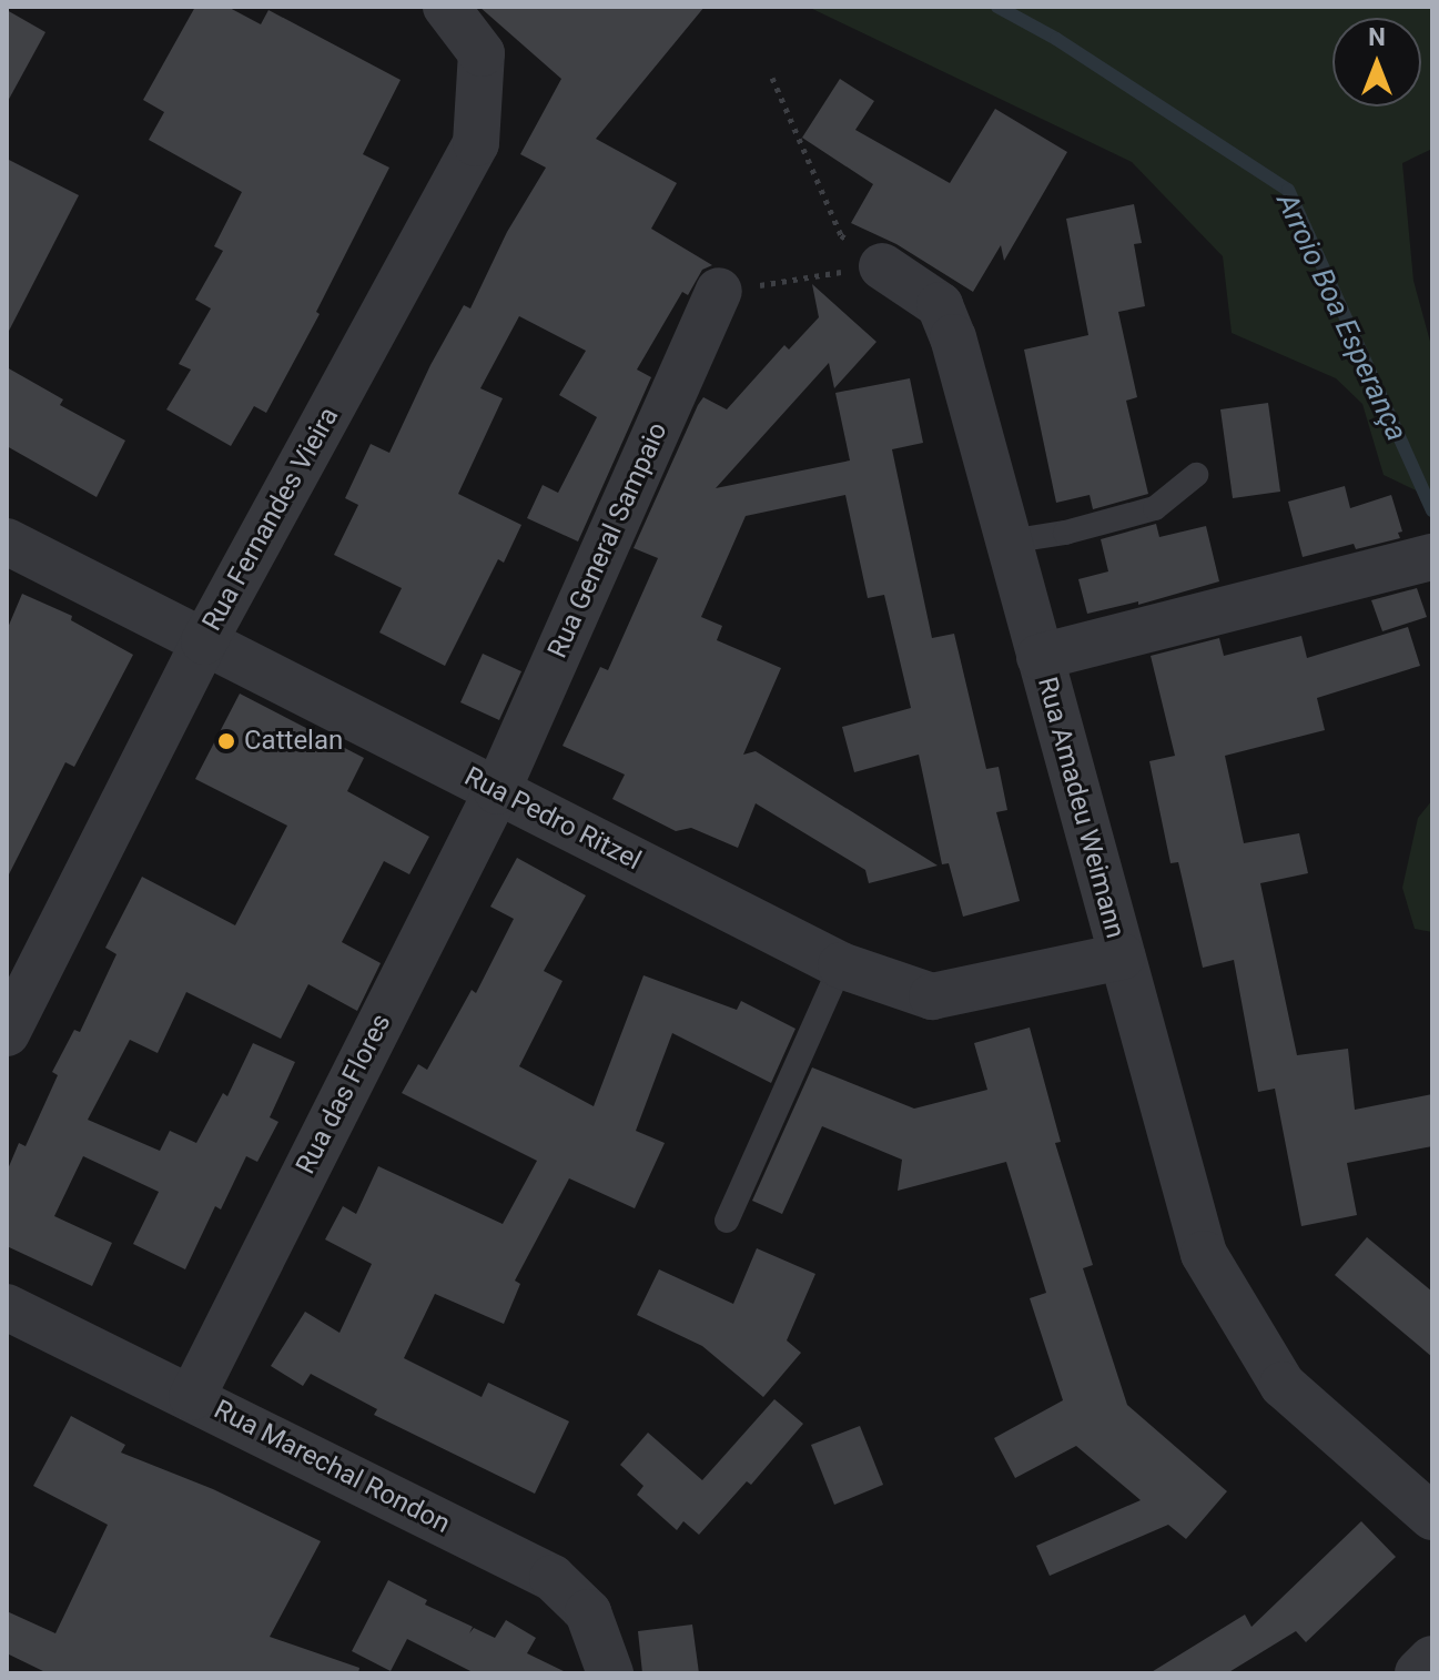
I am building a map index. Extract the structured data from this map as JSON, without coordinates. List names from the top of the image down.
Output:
{
  "streets": {
    "street": [
      "Rua Fernandes Vieira",
      "Rua General Sampaio",
      "Rua Amadeu Weimann",
      "Rua Pedro Ritzel",
      "Rua das Flores",
      "Rua Marechal Rondon"
    ]
  },
  "crossings": [
    ["Rua Fernandes Vieira", "Rua Pedro Ritzel"],
    ["Rua General Sampaio", "Rua Pedro Ritzel"],
    ["Rua General Sampaio", "Rua das Flores"],
    ["Rua Amadeu Weimann", "Rua Pedro Ritzel"],
    ["Rua Pedro Ritzel", "Rua das Flores"],
    ["Rua das Flores", "Rua Marechal Rondon"]
  ],
  "water": ["Arroio Boa Esperança"],
  "places": ["Cattelan"],
  "north": "top"
}
